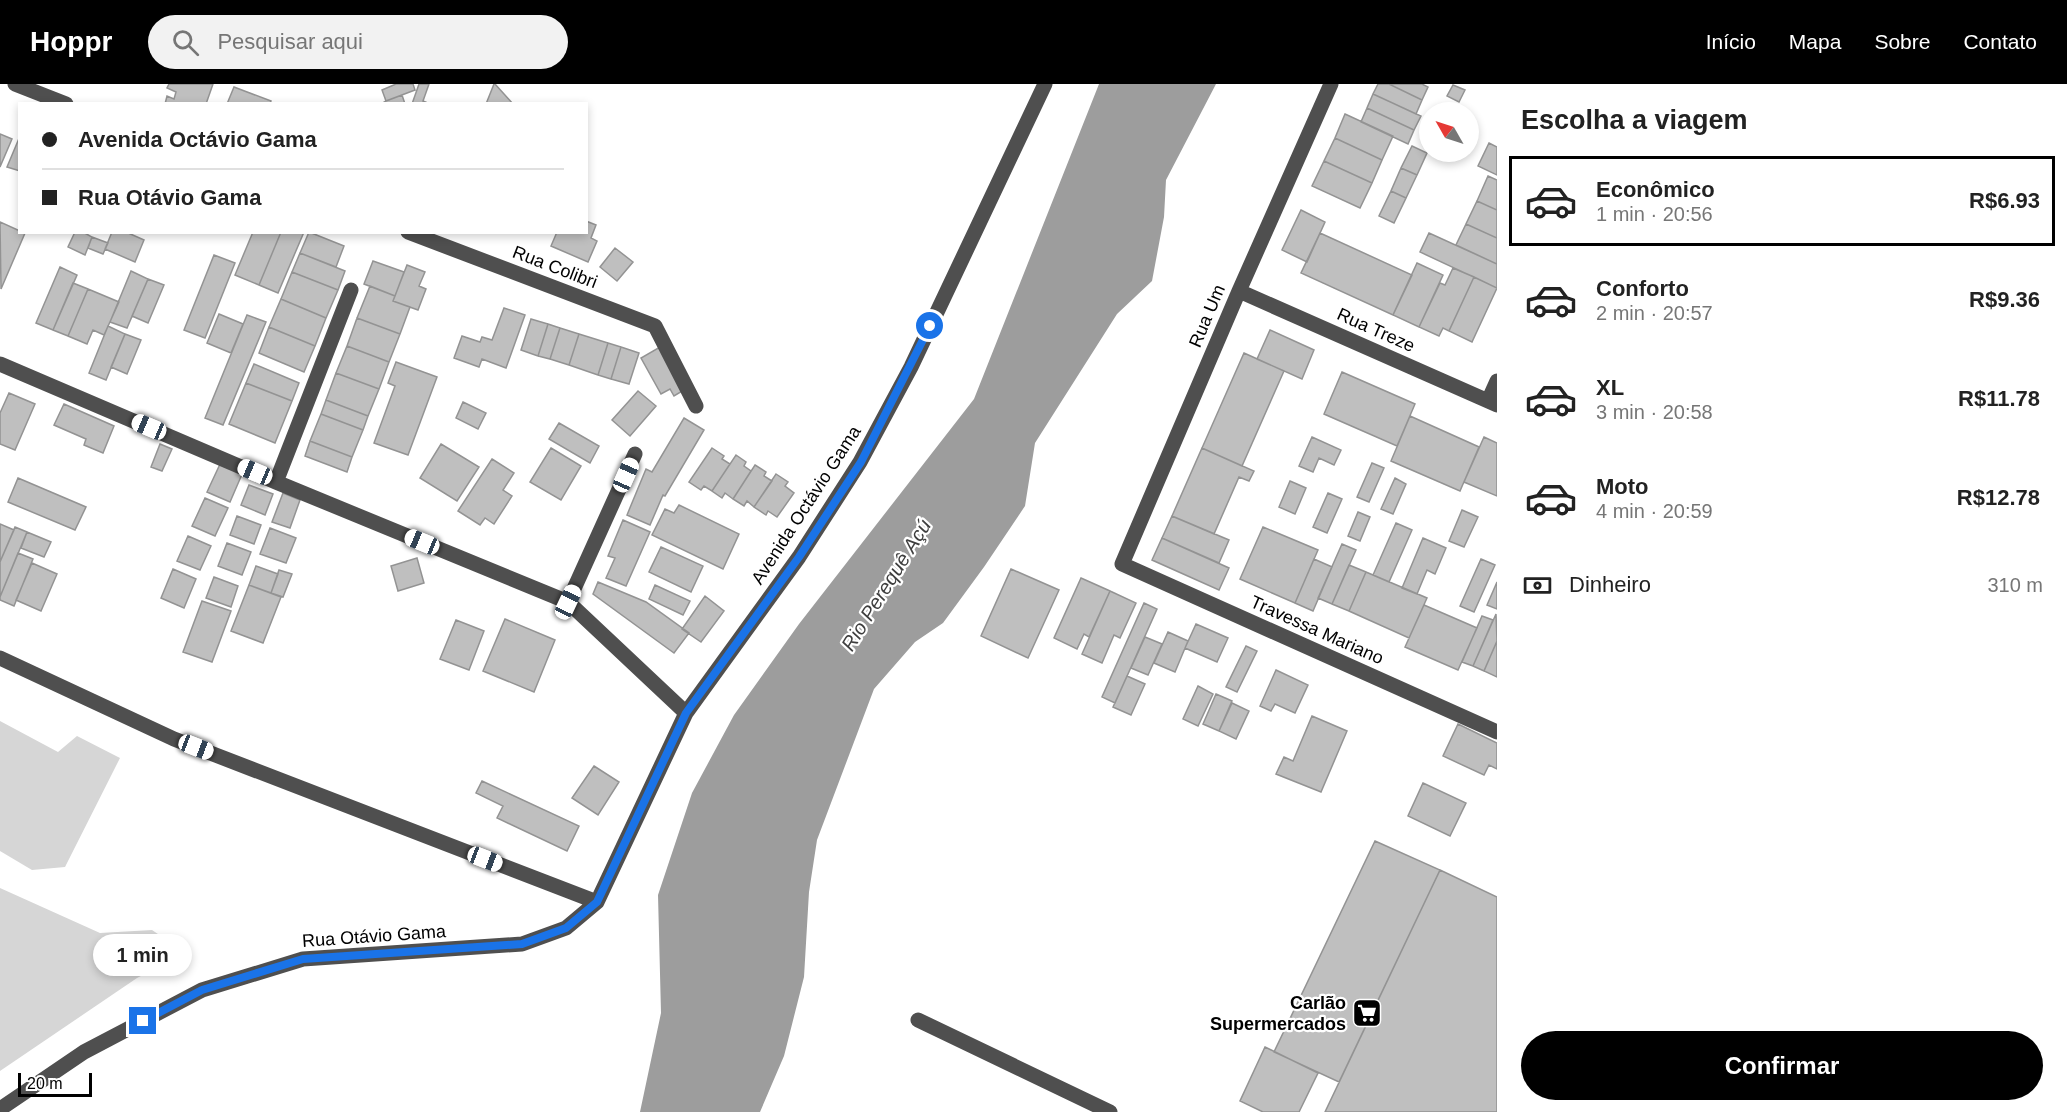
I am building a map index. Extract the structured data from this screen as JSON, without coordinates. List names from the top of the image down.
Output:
{
  "streets": {
    "street": [
      "Rua Colibri",
      "Rua Um",
      "Rua Treze",
      "Avenida Octávio Gama",
      "Travessa Mariano",
      "Rua Otávio Gama"
    ]
  },
  "crossings": [
    ["Rua Um", "Rua Treze"],
    ["Rua Um", "Travessa Mariano"],
    ["Avenida Octávio Gama", "Rua Otávio Gama"]
  ],
  "water": ["Rio Perequê Açú"],
  "places": {
    "supermarket": ["Carlão Supermercados"]
  },
  "scale_bar": "20 m",
  "north": "top left",
  "page": {
    "header": "Hoppr",
    "search": "Pesquisar aqui",
    "nav": [
      "Início",
      "Mapa",
      "Sobre",
      "Contato"
    ],
    "heading": "Escolha a viagem",
    "banner": ["Avenida Octávio Gama", "Rua Otávio Gama"],
    "list": [
      {
        "name": "Econômico",
        "note": "1 min · 20:56",
        "value": "R$6.93"
      },
      {
        "name": "Conforto",
        "note": "2 min · 20:57",
        "value": "R$9.36"
      },
      {
        "name": "XL",
        "note": "3 min · 20:58",
        "value": "R$11.78"
      },
      {
        "name": "Moto",
        "note": "4 min · 20:59",
        "value": "R$12.78"
      }
    ],
    "pay": ["Dinheiro", "310 m"],
    "bubble": "1 min",
    "buttons": "Confirmar",
    "scale": "20 m"
  }
}
